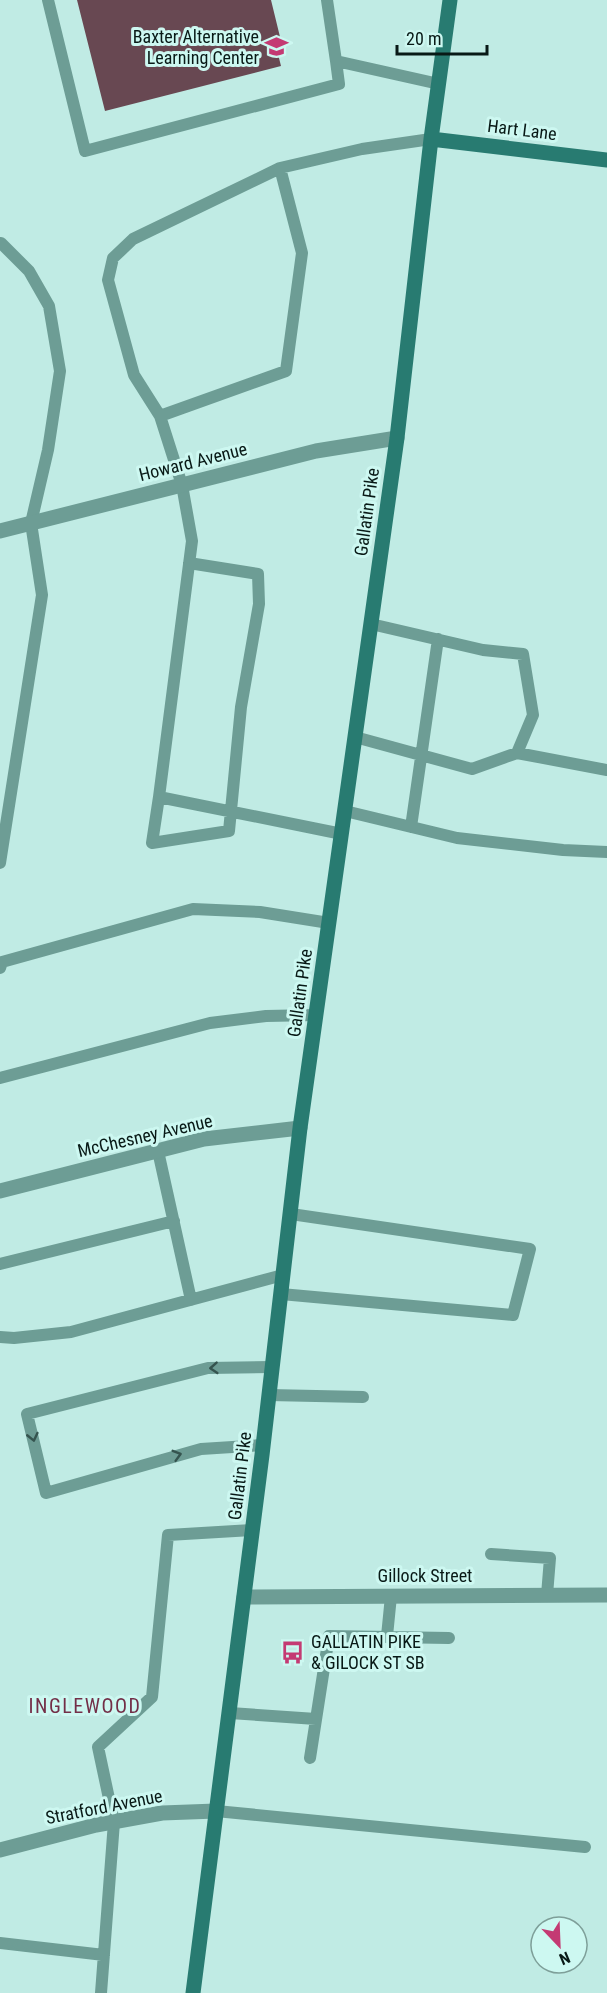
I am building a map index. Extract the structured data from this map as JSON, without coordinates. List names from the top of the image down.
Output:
{
  "streets": {
    "main road": ["Hart Lane", "Gallatin Pike"],
    "street": [
      "Howard Avenue",
      "McChesney Avenue",
      "Gillock Street",
      "Stratford Avenue"
    ]
  },
  "crossings": [
    ["Hart Lane", "Gallatin Pike"],
    ["Howard Avenue", "Gallatin Pike"],
    ["Gallatin Pike", "McChesney Avenue"],
    ["Gallatin Pike", "Gillock Street"],
    ["Gallatin Pike", "Stratford Avenue"]
  ],
  "districts": ["INGLEWOOD"],
  "places": {
    "school or university": ["Baxter Alternative Learning Center"],
    "bus stop": ["GALLATIN PIKE & GILOCK ST SB"]
  },
  "scale_bar": "20 m",
  "north": "bottom right"
}
